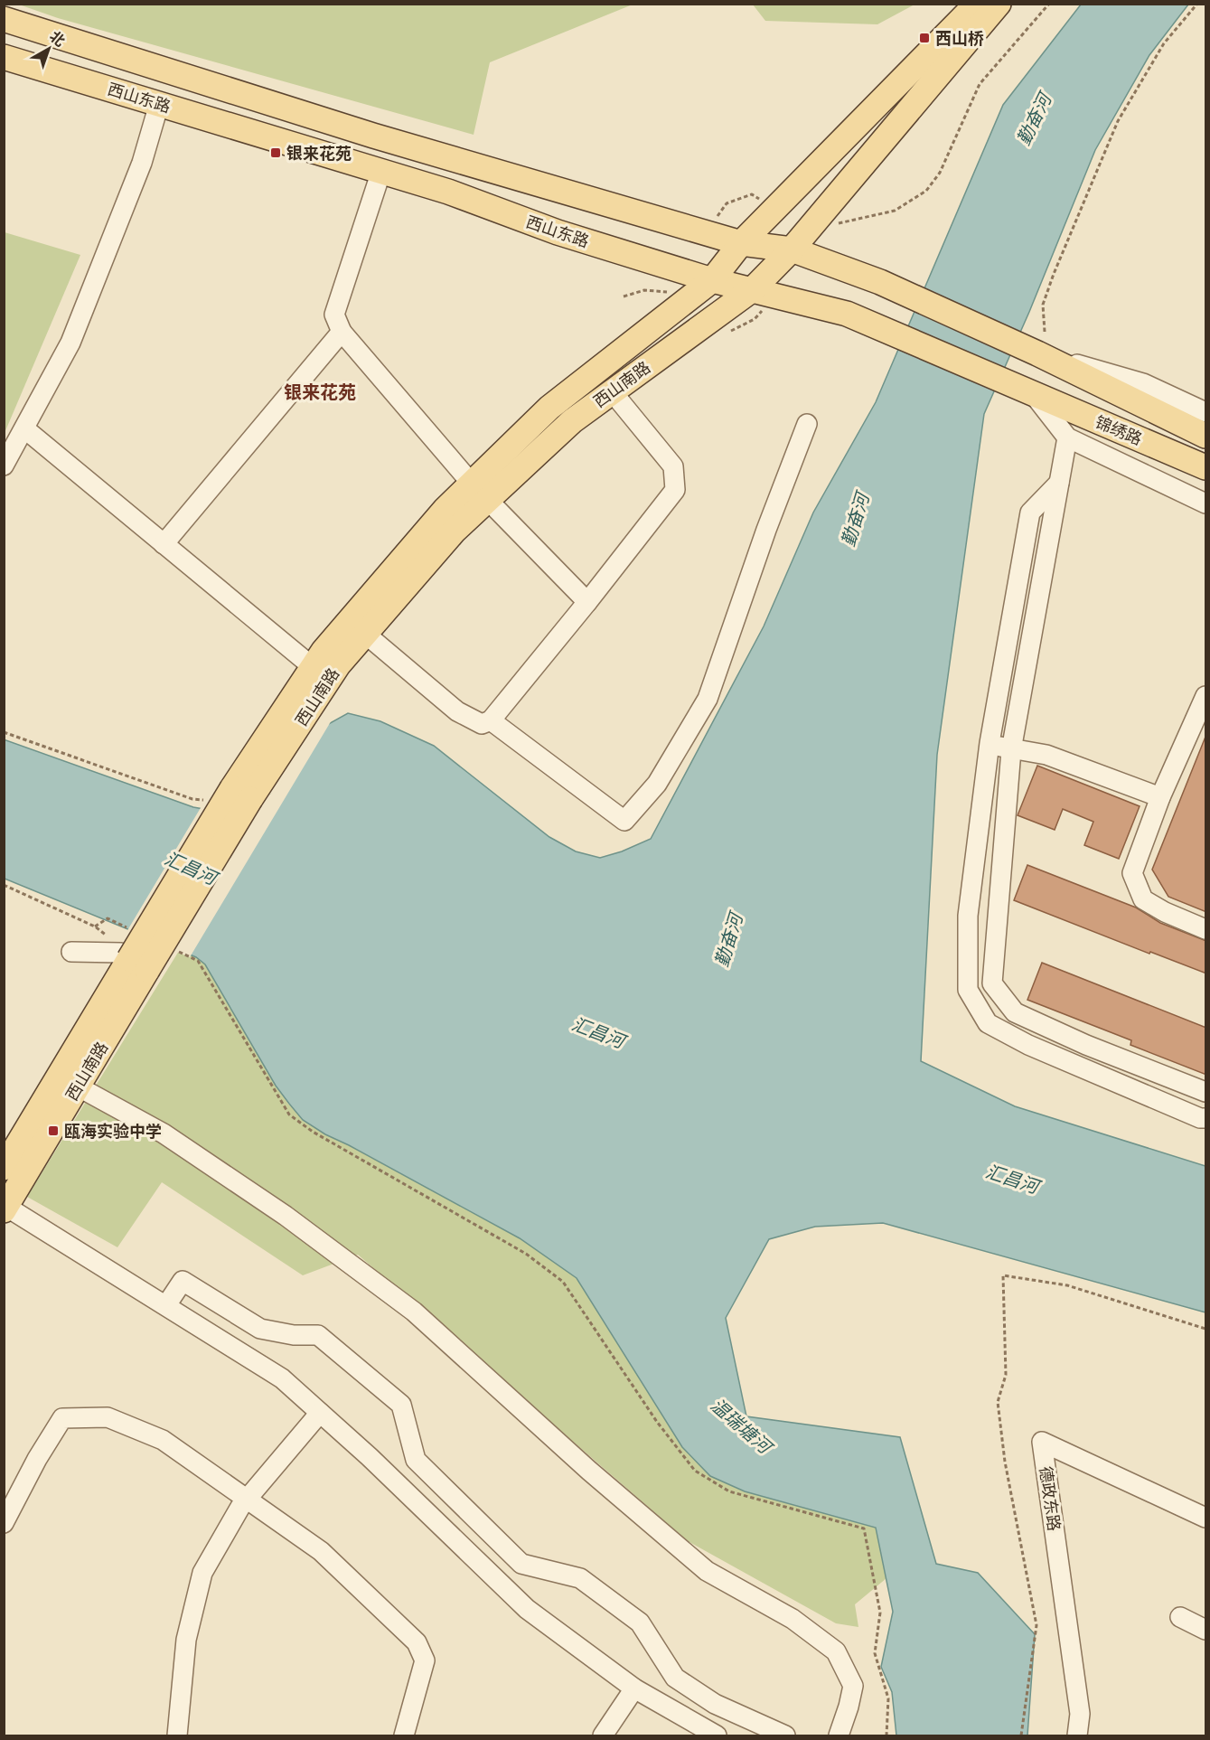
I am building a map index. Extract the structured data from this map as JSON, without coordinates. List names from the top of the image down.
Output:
{
  "streets": {
    "main road": ["西山东路", "西山南路", "锦绣路"],
    "street": ["德政东路"]
  },
  "crossings": [
    ["西山东路", "西山南路"],
    ["西山东路", "锦绣路"],
    ["西山南路", "锦绣路"]
  ],
  "districts": ["银来花苑"],
  "water": ["勤奋河", "汇昌河", "温瑞塘河"],
  "places": {
    "transit": ["西山桥", "银来花苑", "瓯海实验中学"]
  },
  "north": "top right"
}
